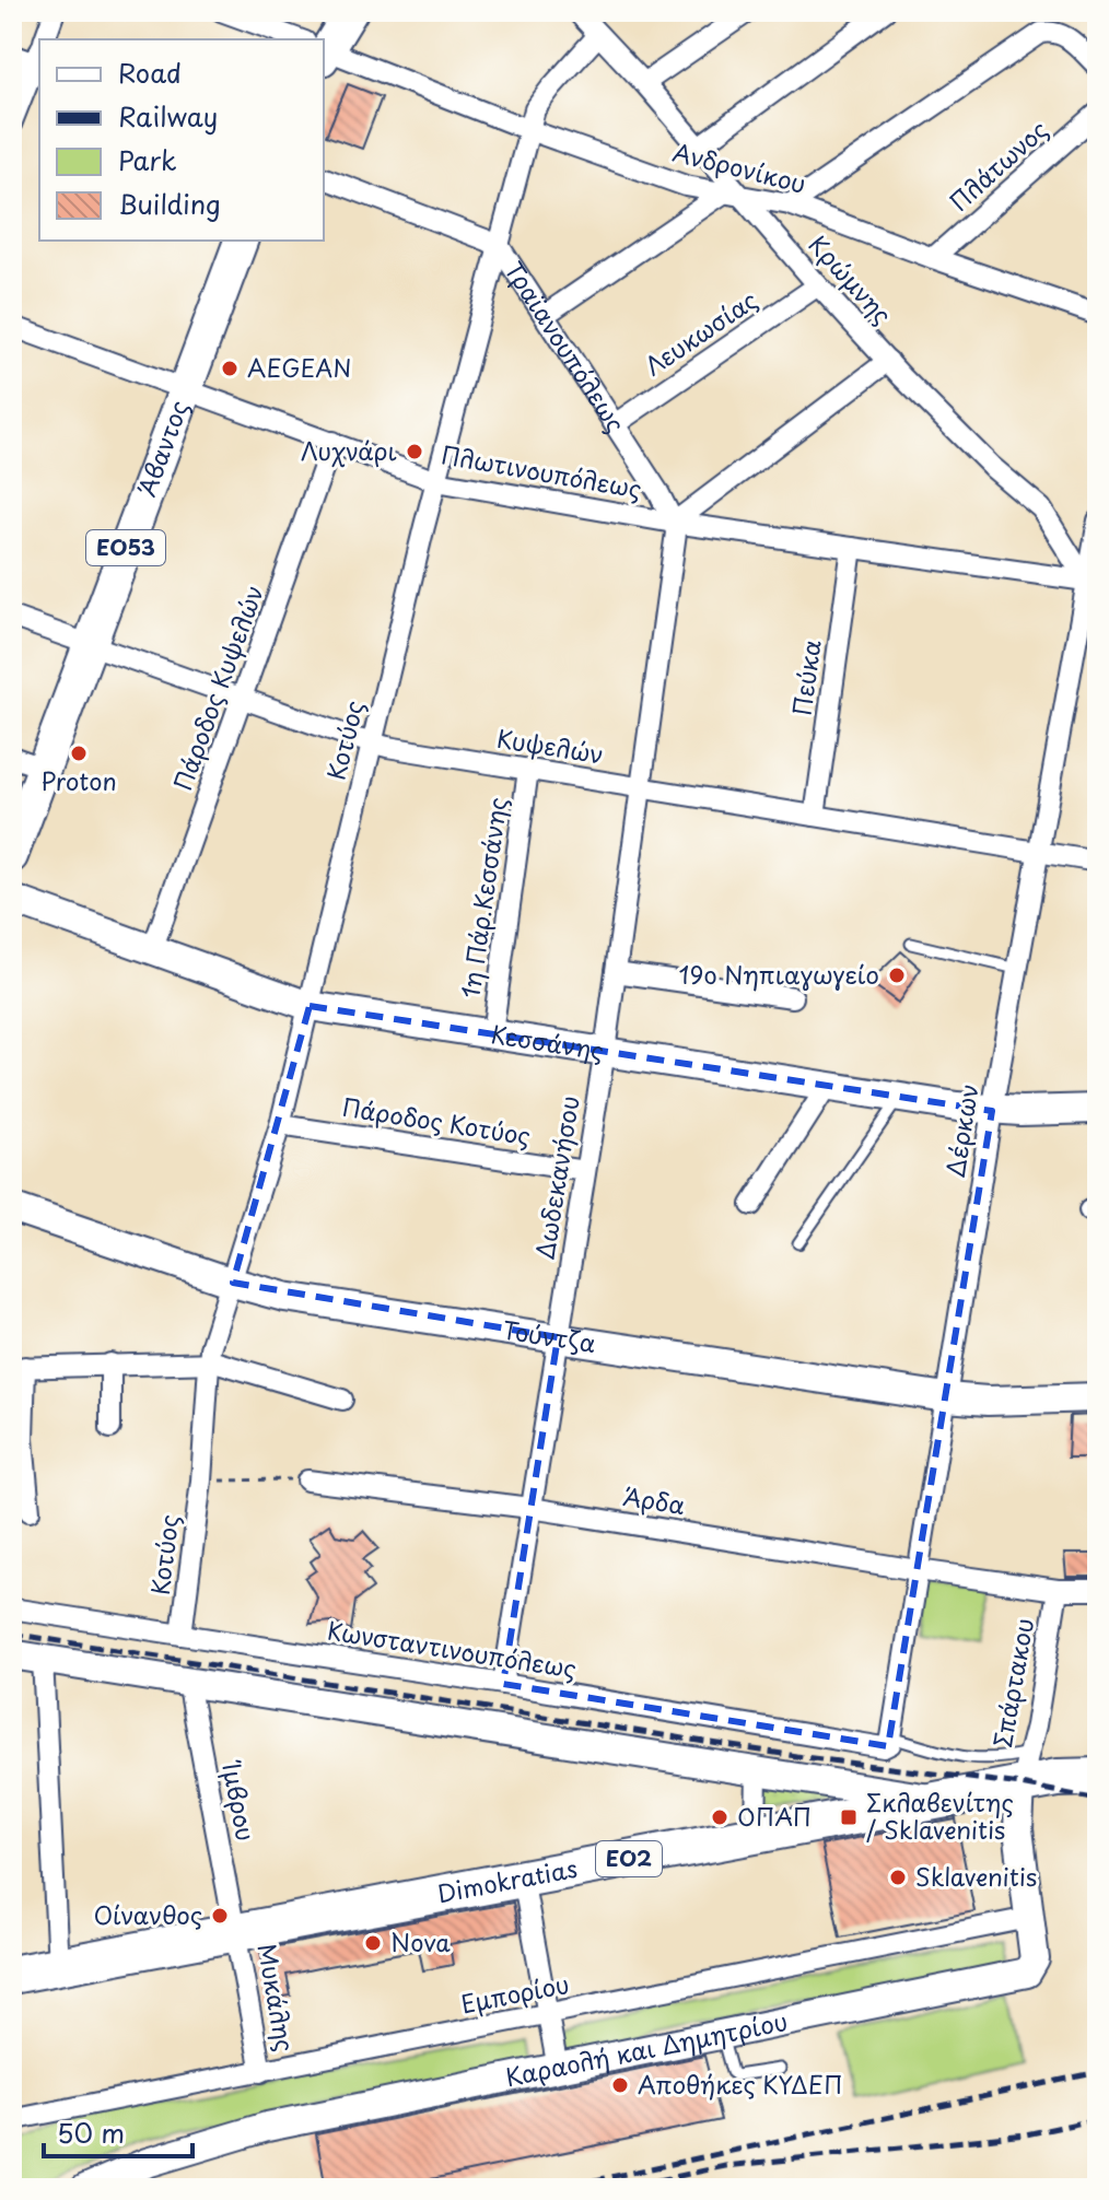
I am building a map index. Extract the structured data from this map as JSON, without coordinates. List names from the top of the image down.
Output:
{
  "streets": {
    "highway": ["ΕΟ2", "Dimokratias"],
    "main road": ["Άβαντος", "ΕΟ53"],
    "street": [
      "Πλάτωνος",
      "Ανδρονίκου",
      "Κρώμνης",
      "Λευκωσίας",
      "Τραϊανουπόλεως",
      "Πλωτινουπόλεως",
      "Πεύκα",
      "Πάροδος Κυψελών",
      "Κοτύος",
      "Κυψελών",
      "1η Πάρ.Κεσσάνης",
      "Κεσσάνης",
      "Πάροδος Κοτύος",
      "Δέρκων",
      "Δωδεκανήσου",
      "Τούντζα",
      "Άρδα",
      "Κωνσταντινουπόλεως",
      "Σπάρτακου",
      "Ίμβρου",
      "Εμπορίου",
      "Μυκάλης",
      "Καραολή και Δημητρίου"
    ]
  },
  "crossings": [
    ["Πλάτωνος", "Ανδρονίκου"],
    ["Ανδρονίκου", "Κρώμνης"],
    ["Ανδρονίκου", "Κοτύος"],
    ["Κρώμνης", "Λευκωσίας"],
    ["Κρώμνης", "Πλωτινουπόλεως"],
    ["Κρώμνης", "Κοτύος"],
    ["Κρώμνης", "Δέρκων"],
    ["Λευκωσίας", "Τραϊανουπόλεως"],
    ["Τραϊανουπόλεως", "Πλωτινουπόλεως"],
    ["Τραϊανουπόλεως", "Κοτύος"],
    ["Τραϊανουπόλεως", "Δωδεκανήσου"],
    ["Άβαντος", "Πλωτινουπόλεως"],
    ["Άβαντος", "Κυψελών"],
    ["Πλωτινουπόλεως", "Πεύκα"],
    ["Πλωτινουπόλεως", "Πάροδος Κυψελών"],
    ["Πλωτινουπόλεως", "Κοτύος"],
    ["Πλωτινουπόλεως", "Δέρκων"],
    ["Πλωτινουπόλεως", "Δωδεκανήσου"],
    ["Πεύκα", "Κυψελών"],
    ["Πάροδος Κυψελών", "Κυψελών"],
    ["Πάροδος Κυψελών", "Κεσσάνης"],
    ["Κοτύος", "Κυψελών"],
    ["Κοτύος", "Κεσσάνης"],
    ["Κοτύος", "Πάροδος Κοτύος"],
    ["Κοτύος", "Τούντζα"],
    ["Κοτύος", "Κωνσταντινουπόλεως"],
    ["Κυψελών", "1η Πάρ.Κεσσάνης"],
    ["Κυψελών", "Δέρκων"],
    ["Κυψελών", "Δωδεκανήσου"],
    ["1η Πάρ.Κεσσάνης", "Κεσσάνης"],
    ["Κεσσάνης", "Δέρκων"],
    ["Κεσσάνης", "Δωδεκανήσου"],
    ["Πάροδος Κοτύος", "Δωδεκανήσου"],
    ["Δέρκων", "Τούντζα"],
    ["Δέρκων", "Άρδα"],
    ["Δέρκων", "Κωνσταντινουπόλεως"],
    ["Δωδεκανήσου", "Τούντζα"],
    ["Δωδεκανήσου", "Άρδα"],
    ["Δωδεκανήσου", "Κωνσταντινουπόλεως"],
    ["Άρδα", "Σπάρτακου"],
    ["Σπάρτακου", "Dimokratias"],
    ["Σπάρτακου", "Καραολή και Δημητρίου"],
    ["Ίμβρου", "Dimokratias"],
    ["Ίμβρου", "Μυκάλης"],
    ["Dimokratias", "Μυκάλης"],
    ["Dimokratias", "Καραολή και Δημητρίου"],
    ["Εμπορίου", "Μυκάλης"],
    ["Εμπορίου", "Καραολή και Δημητρίου"]
  ],
  "places": {
    "other": [
      "AEGEAN",
      "Λυχνάρι",
      "Proton",
      "19ο Νηπιαγωγείο",
      "ΟΠΑΠ",
      "Sklavenitis",
      "Οίνανθος",
      "Nova",
      "Αποθήκες ΚΥΔΕΠ"
    ],
    "transit": ["Σκλαβενίτης / Sklavenitis"]
  },
  "legend": [
    "Road",
    "Railway",
    "Park",
    "Building"
  ],
  "scale_bar": "50 m"
}
